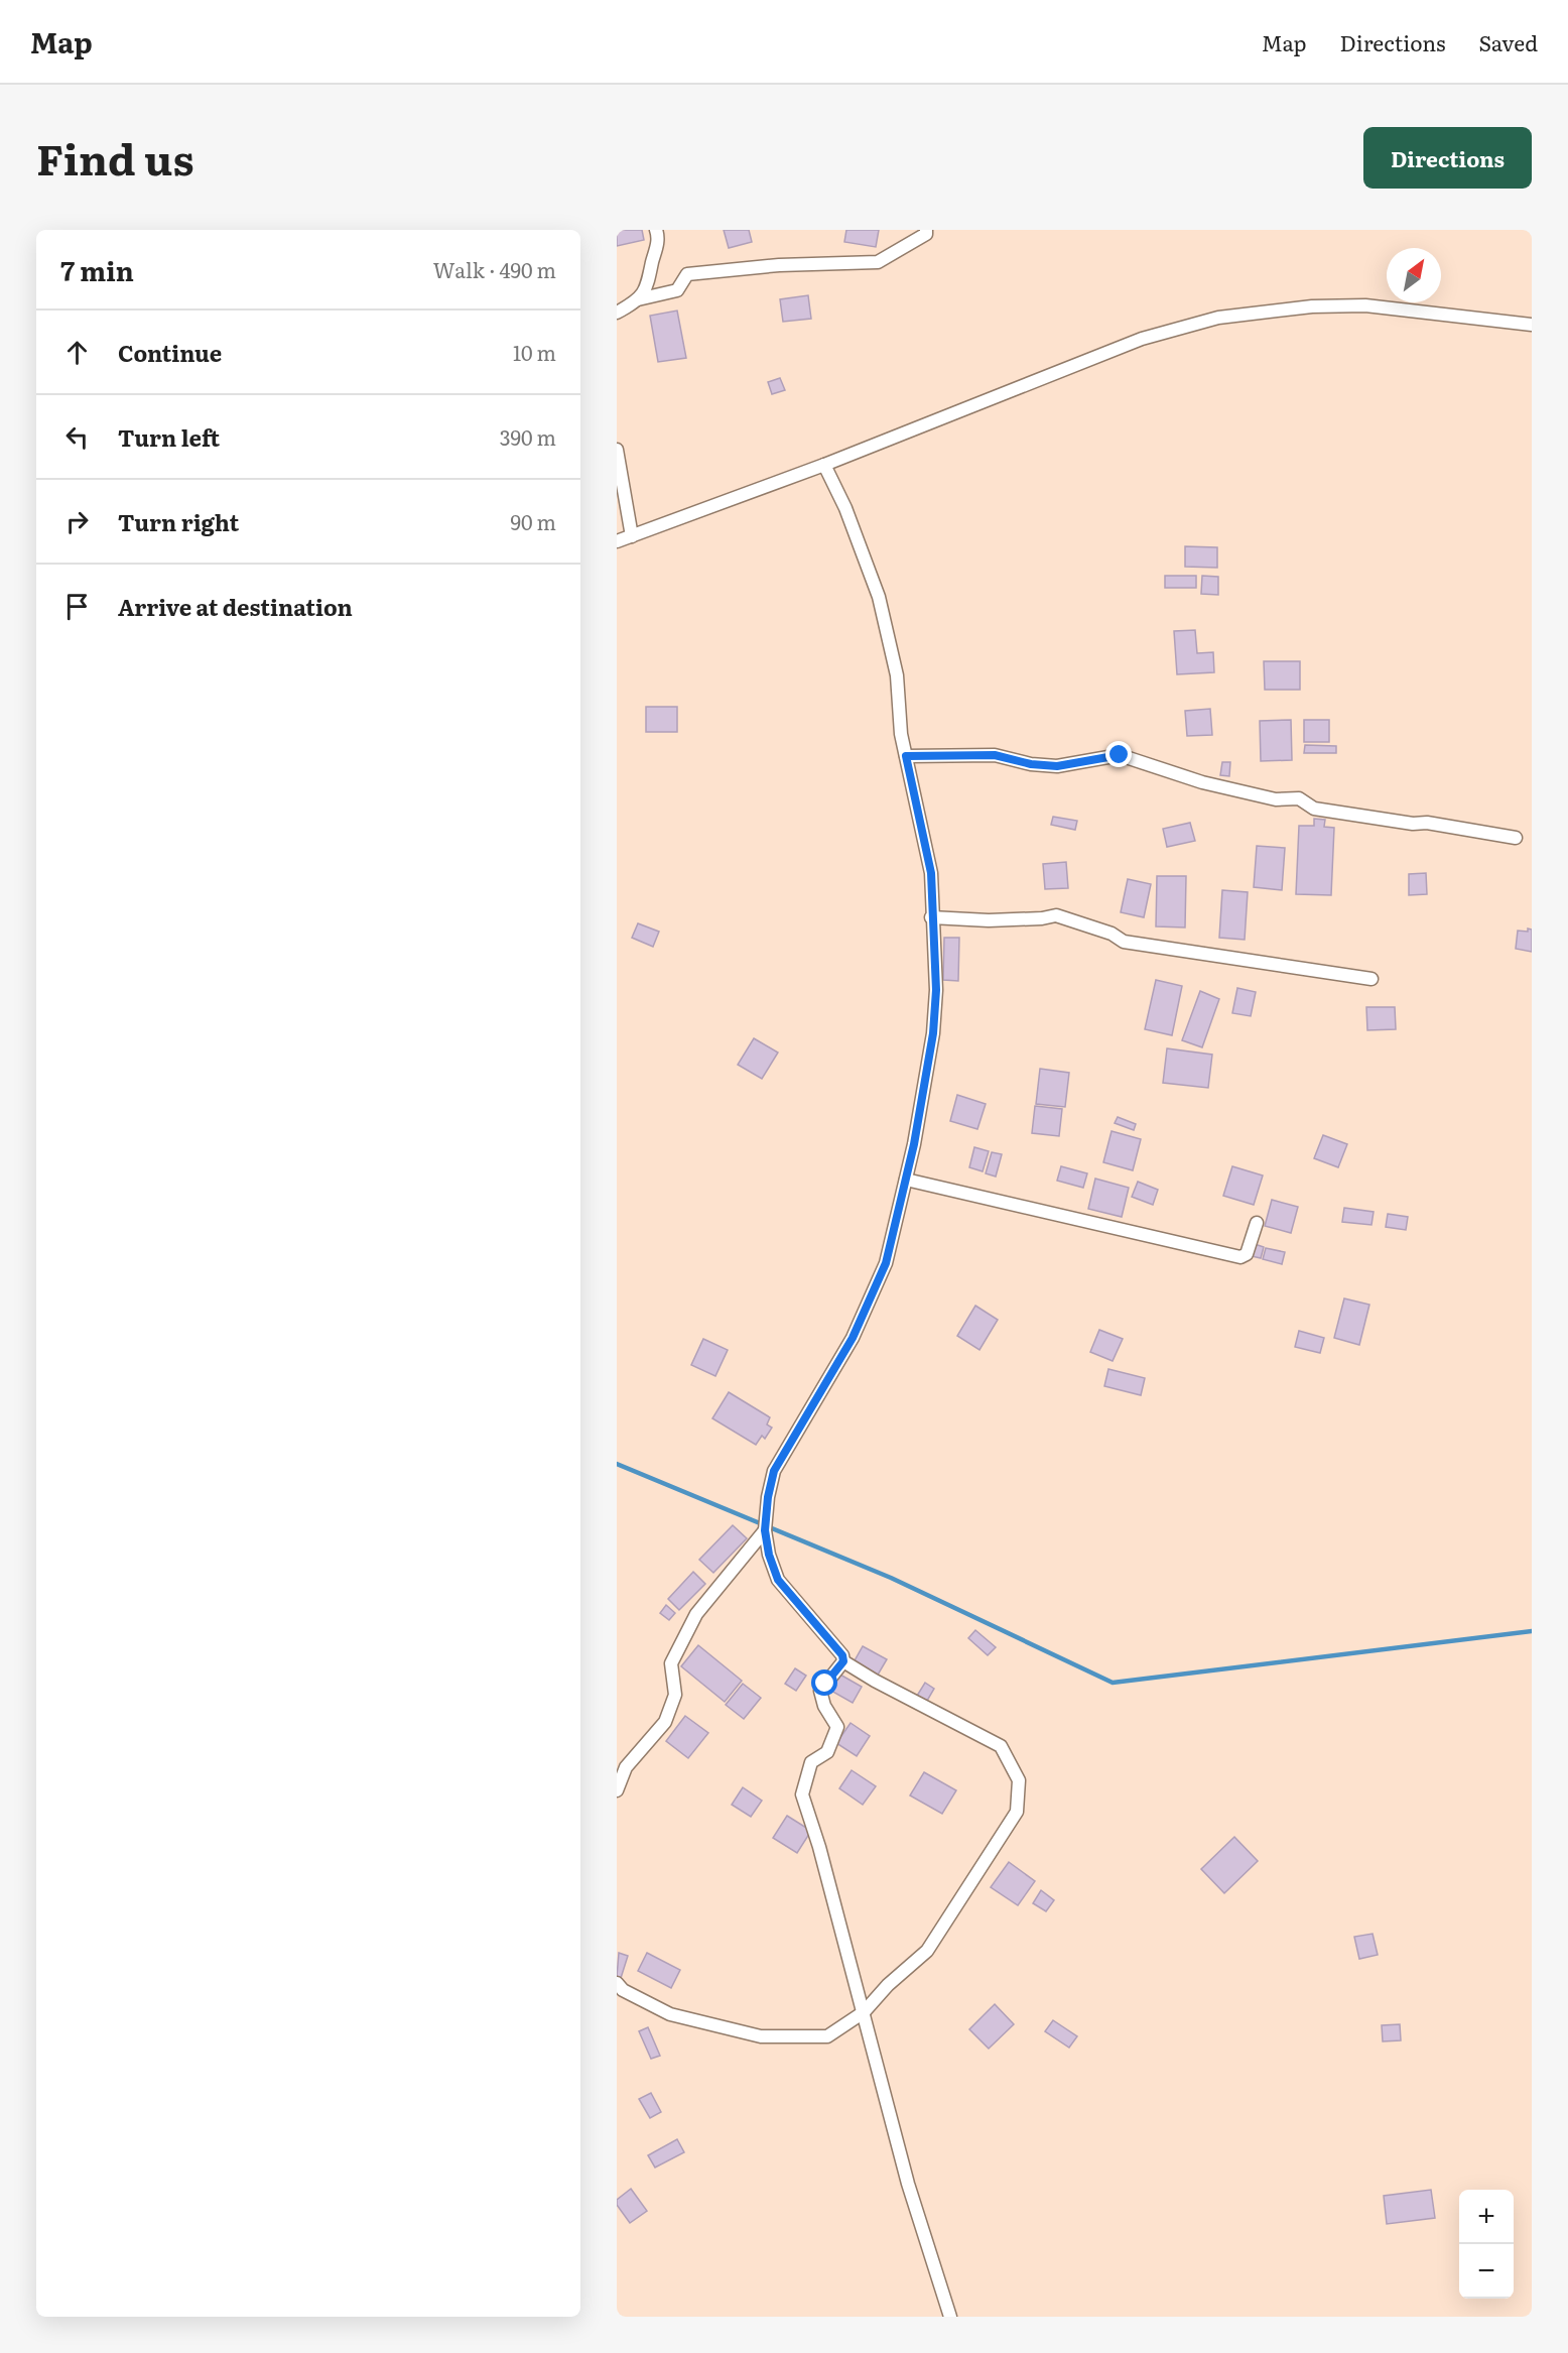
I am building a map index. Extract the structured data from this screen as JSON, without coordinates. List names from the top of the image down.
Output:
{
  "north": "top right",
  "page": {
    "header": "Map",
    "nav": ["Map", "Directions", "Saved"],
    "title": "Find us",
    "buttons": "Directions",
    "heading": ["7 min", "Walk · 490 m"],
    "list": [
      ["Continue", "10 m"],
      ["Turn left", "390 m"],
      ["Turn right", "90 m"],
      "Arrive at destination"
    ],
    "map_buttons": ["+", "−"]
  }
}
